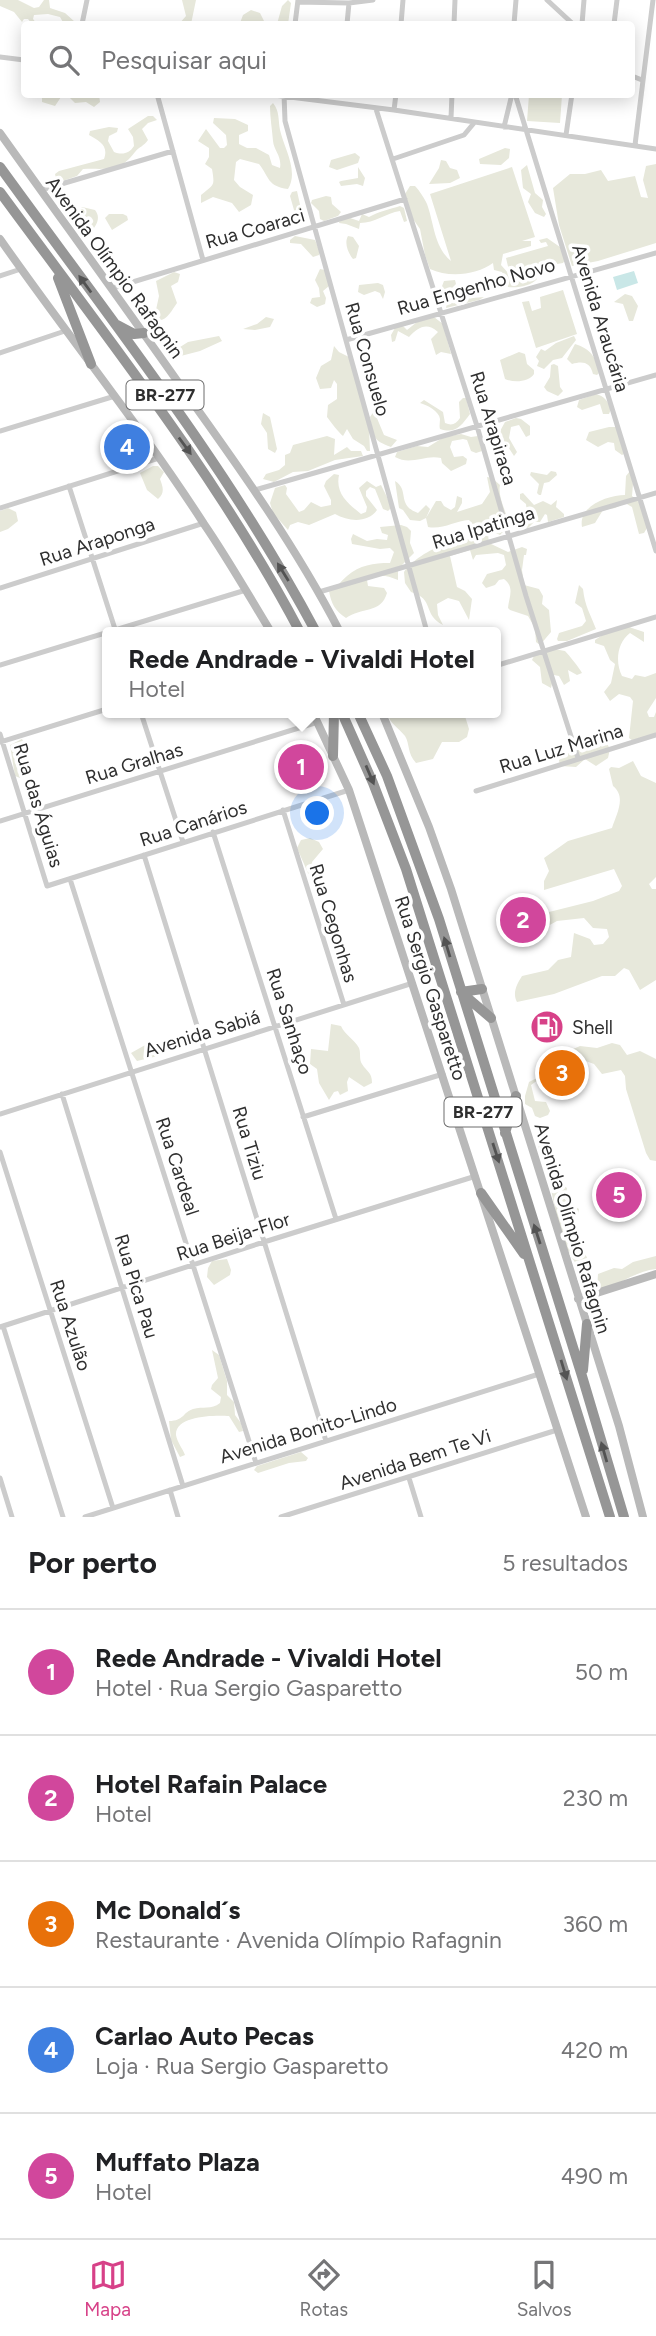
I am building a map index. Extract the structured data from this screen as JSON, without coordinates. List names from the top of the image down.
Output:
{
  "streets": {
    "highway": ["BR-277"],
    "street": [
      "Rua Coaraci",
      "Avenida Olímpio Rafagnin",
      "Rua Engenho Novo",
      "Avenida Araucária",
      "Rua Consuelo",
      "Rua Arapiraca",
      "Rua Ipatinga",
      "Rua Araponga",
      "Rua Luz Marina",
      "Rua Gralhas",
      "Rua das Águias",
      "Rua Canários",
      "Rua Cegonhas",
      "Rua Sergio Gasparetto",
      "Rua Sanhaço",
      "Avenida Sabiá",
      "Rua Tiziu",
      "Rua Cardeal",
      "Rua Beija-Flor",
      "Rua Pica Pau",
      "Rua Azulão",
      "Avenida Bonito-Lindo",
      "Avenida Bem Te Vi"
    ]
  },
  "crossings": [
    ["Rua Coaraci", "Avenida Olímpio Rafagnin"],
    ["Rua Coaraci", "Rua Consuelo"],
    ["Rua Coaraci", "Rua Arapiraca"],
    ["Avenida Olímpio Rafagnin", "Rua Ipatinga"],
    ["Rua Engenho Novo", "Avenida Araucária"],
    ["Rua Engenho Novo", "Rua Consuelo"],
    ["Rua Engenho Novo", "Rua Arapiraca"],
    ["Avenida Araucária", "Rua Ipatinga"],
    ["Rua Consuelo", "Rua Ipatinga"],
    ["Rua Arapiraca", "Rua Ipatinga"],
    ["Rua Arapiraca", "Rua Luz Marina"],
    ["Rua Gralhas", "Rua das Águias"],
    ["Rua Gralhas", "Rua Sergio Gasparetto"],
    ["Rua das Águias", "Rua Canários"],
    ["Rua Canários", "Rua Cegonhas"],
    ["Rua Canários", "Rua Sergio Gasparetto"],
    ["Rua Canários", "Rua Sanhaço"],
    ["Rua Canários", "Rua Tiziu"],
    ["Rua Canários", "Rua Cardeal"],
    ["Rua Cegonhas", "Avenida Sabiá"],
    ["Rua Sergio Gasparetto", "Avenida Sabiá"],
    ["Rua Sergio Gasparetto", "Rua Beija-Flor"],
    ["Rua Sergio Gasparetto", "Avenida Bonito-Lindo"],
    ["Rua Sergio Gasparetto", "Avenida Bem Te Vi"],
    ["Rua Sanhaço", "Avenida Sabiá"],
    ["Rua Sanhaço", "Rua Beija-Flor"],
    ["Avenida Sabiá", "Rua Tiziu"],
    ["Avenida Sabiá", "Rua Cardeal"],
    ["Avenida Sabiá", "Rua Pica Pau"],
    ["Rua Tiziu", "Rua Beija-Flor"],
    ["Rua Tiziu", "Avenida Bonito-Lindo"],
    ["Rua Cardeal", "Rua Beija-Flor"],
    ["Rua Cardeal", "Avenida Bonito-Lindo"],
    ["Rua Beija-Flor", "Rua Pica Pau"],
    ["Rua Beija-Flor", "Rua Azulão"],
    ["Rua Pica Pau", "Avenida Bonito-Lindo"],
    ["Rua Azulão", "Avenida Bonito-Lindo"]
  ],
  "places": {
    "fuel station": ["Shell"]
  },
  "page": {
    "search": "Pesquisar aqui",
    "pins": [
      "4",
      "1",
      "2",
      "3",
      "5"
    ],
    "popup": ["Rede Andrade - Vivaldi Hotel", "Hotel"],
    "heading": ["Por perto", "5 resultados"],
    "list": [
      {
        "mark": "1",
        "name": "Rede Andrade - Vivaldi Hotel",
        "note": "Hotel · Rua Sergio Gasparetto",
        "value": "50 m"
      },
      {
        "mark": "2",
        "name": "Hotel Rafain Palace",
        "note": "Hotel",
        "value": "230 m"
      },
      {
        "mark": "3",
        "name": "Mc Donald´s",
        "note": "Restaurante · Avenida Olímpio Rafagnin",
        "value": "360 m"
      },
      {
        "mark": "4",
        "name": "Carlao Auto Pecas",
        "note": "Loja · Rua Sergio Gasparetto",
        "value": "420 m"
      },
      {
        "mark": "5",
        "name": "Muffato Plaza",
        "note": "Hotel",
        "value": "490 m"
      }
    ],
    "nav": ["Mapa", "Rotas", "Salvos"]
  }
}
